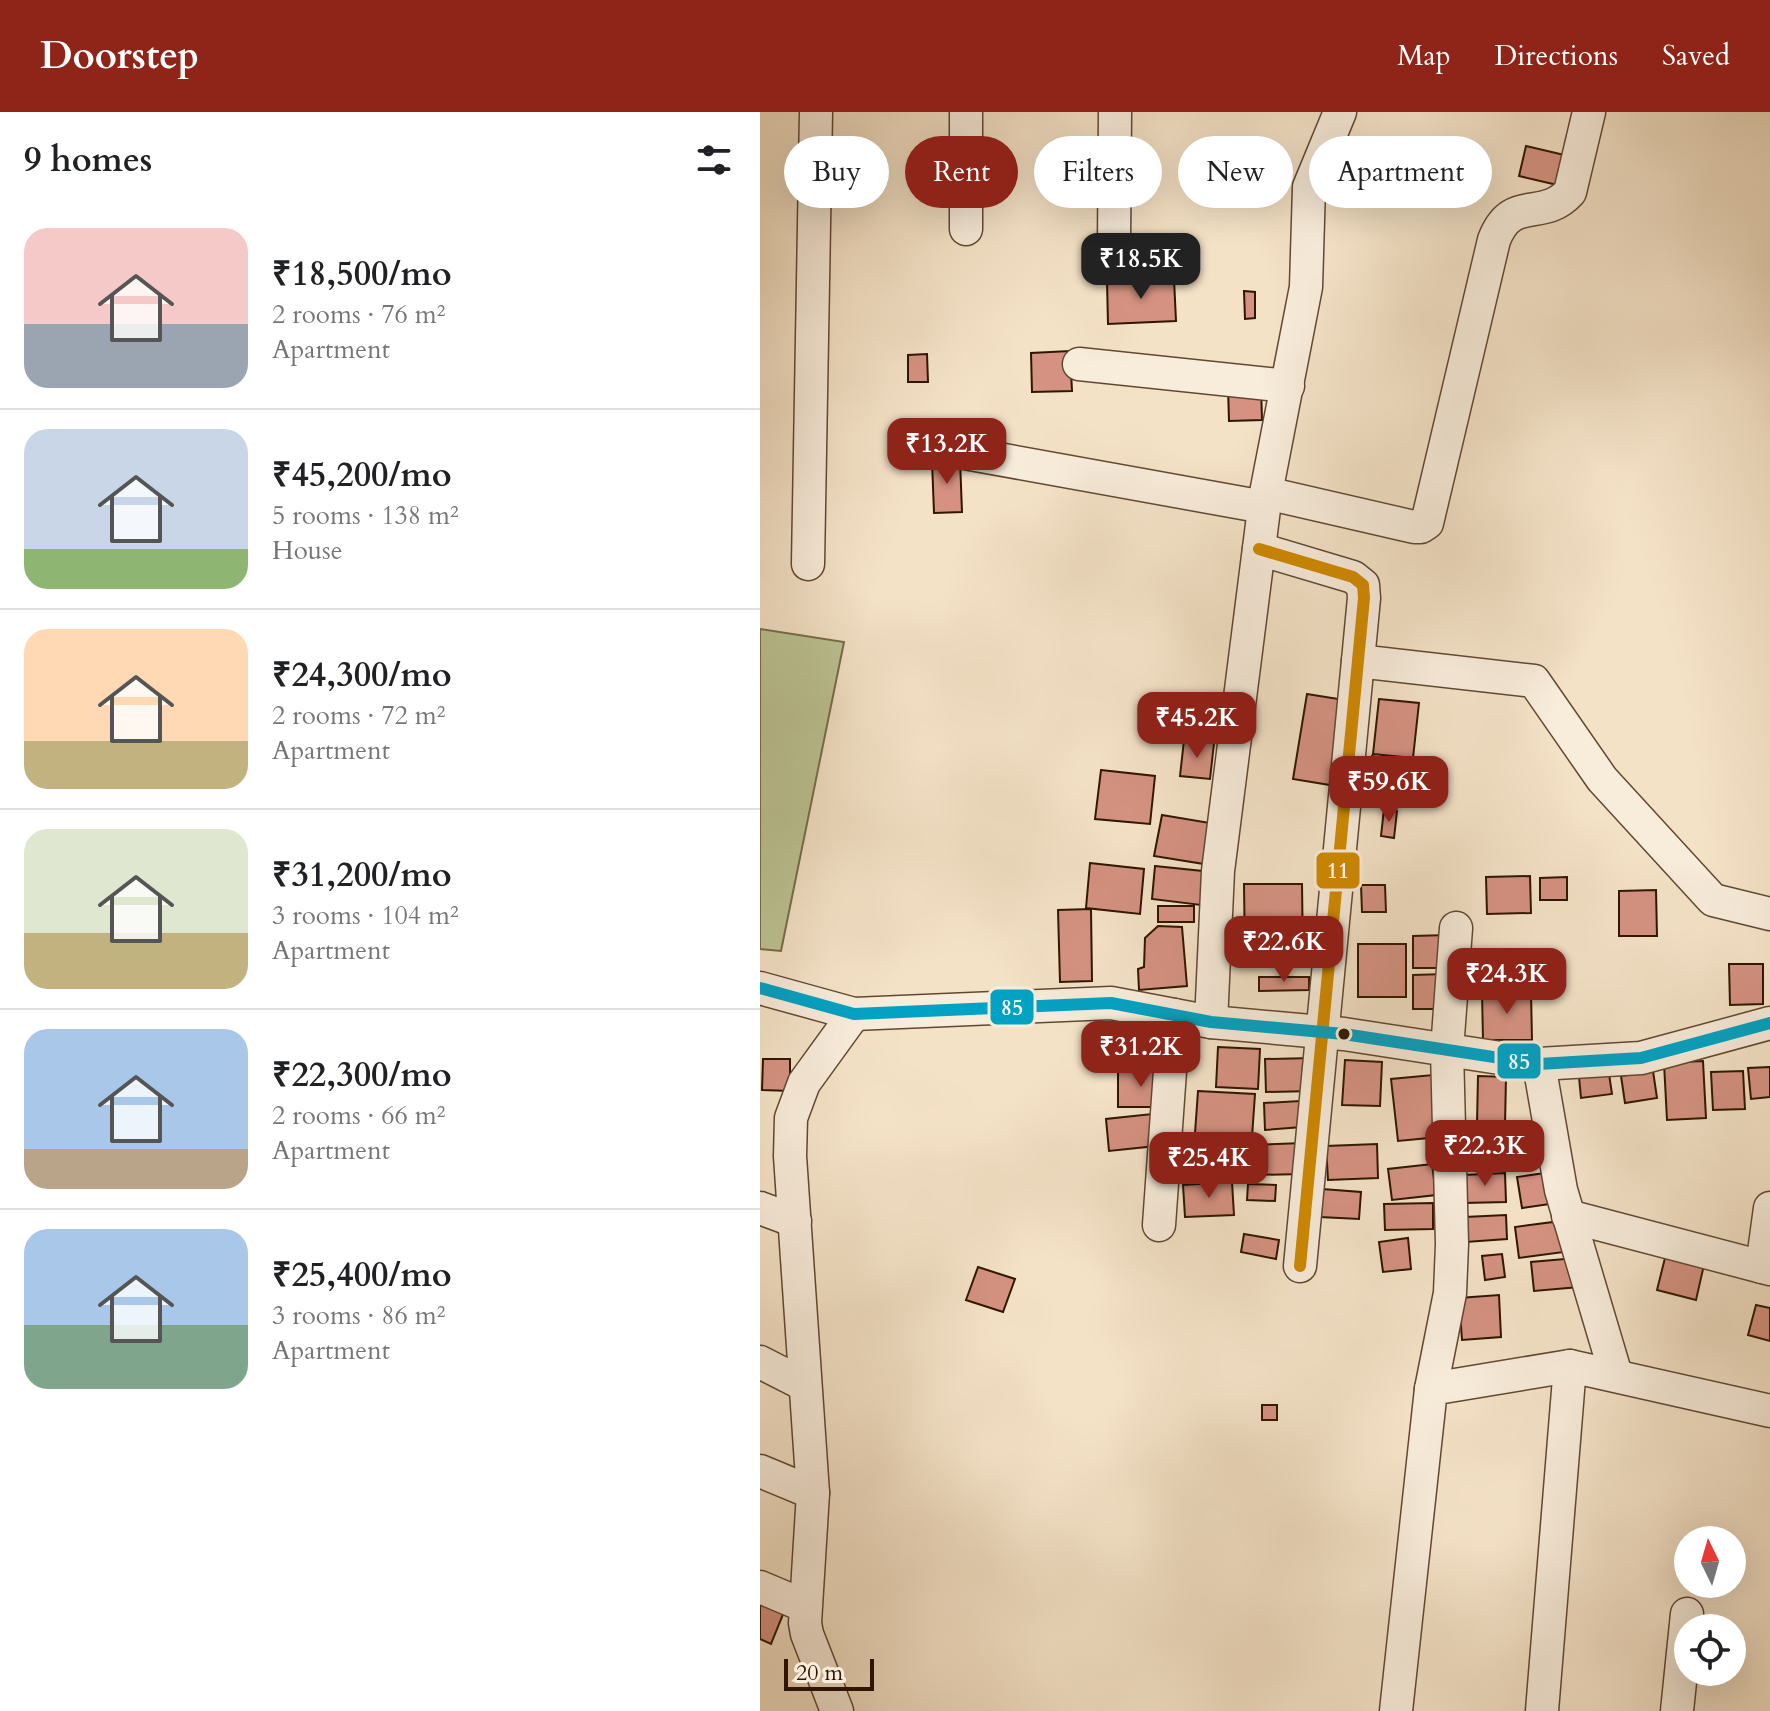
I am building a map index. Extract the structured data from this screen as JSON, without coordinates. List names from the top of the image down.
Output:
{
  "lines": ["transit line 11", "transit line 85"],
  "scale_bar": "20 m",
  "north": "top",
  "page": {
    "header": "Doorstep",
    "nav": ["Map", "Directions", "Saved"],
    "heading": "9 homes",
    "chip": [
      "Buy",
      "Rent",
      "Filters",
      "New",
      "Apartment"
    ],
    "list": [
      {
        "name": "₹18,500/mo",
        "note": "2 rooms · 76 m² · Apartment"
      },
      {
        "name": "₹45,200/mo",
        "note": "5 rooms · 138 m² · House"
      },
      {
        "name": "₹24,300/mo",
        "note": "2 rooms · 72 m² · Apartment"
      },
      {
        "name": "₹31,200/mo",
        "note": "3 rooms · 104 m² · Apartment"
      },
      {
        "name": "₹22,300/mo",
        "note": "2 rooms · 66 m² · Apartment"
      },
      {
        "name": "₹25,400/mo",
        "note": "3 rooms · 86 m² · Apartment"
      }
    ],
    "price": [
      "₹18.5K",
      "₹13.2K",
      "₹45.2K",
      "₹59.6K",
      "₹22.6K",
      "₹24.3K",
      "₹31.2K",
      "₹22.3K",
      "₹25.4K"
    ],
    "scale": "20 m"
  }
}
